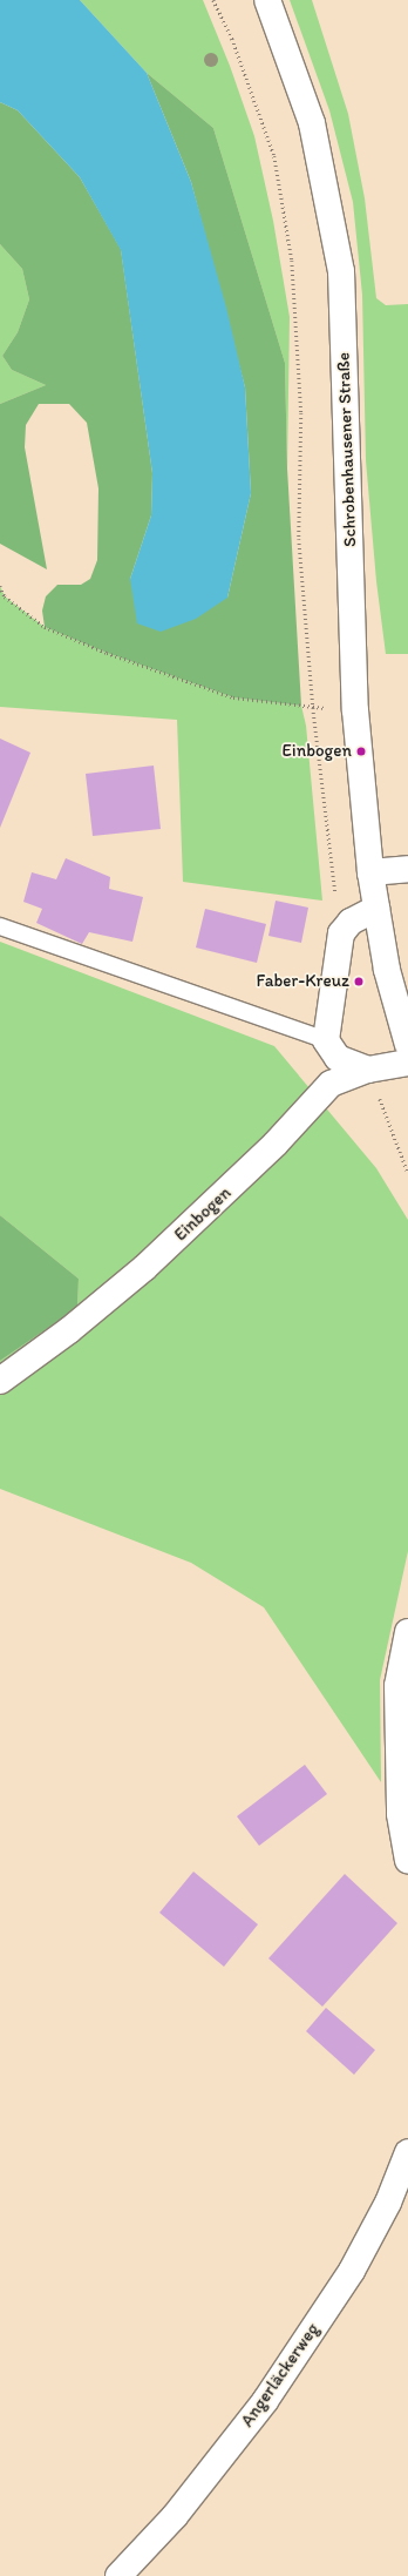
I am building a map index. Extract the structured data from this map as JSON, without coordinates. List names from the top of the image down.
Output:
{
  "streets": {
    "street": ["Schrobenhausener Straße", "Einbogen", "Angerläckerweg"]
  },
  "places": ["Einbogen", "Faber-Kreuz"]
}
